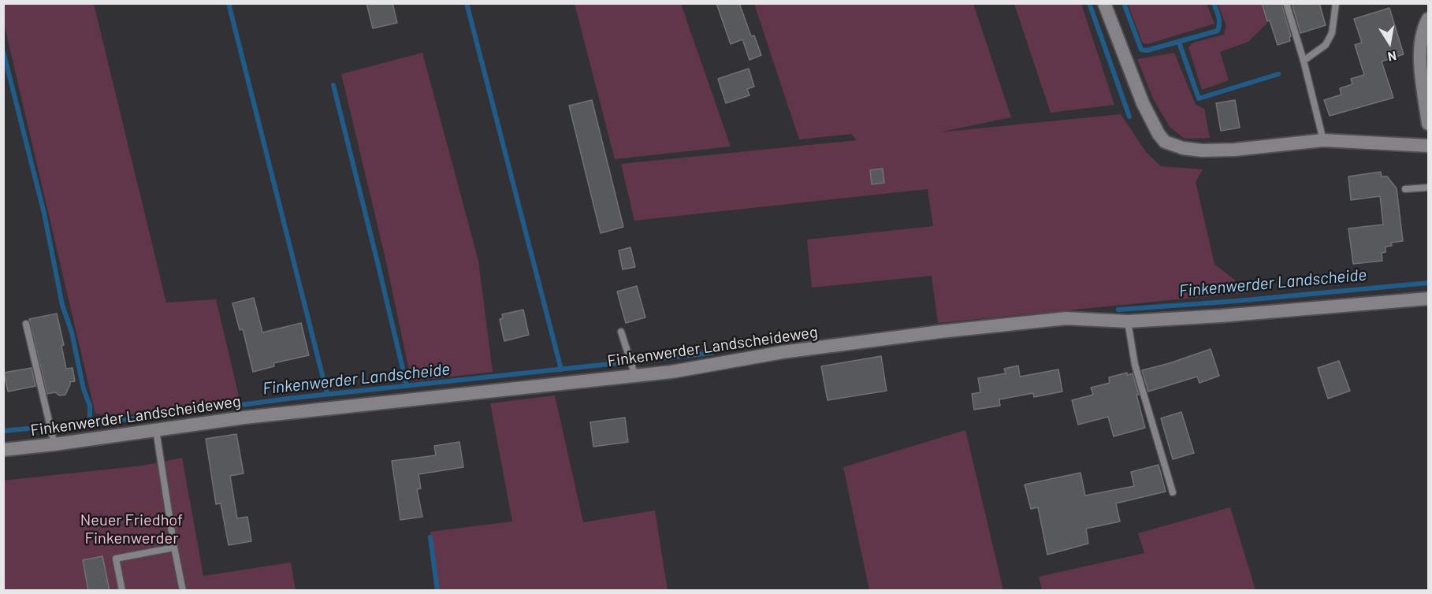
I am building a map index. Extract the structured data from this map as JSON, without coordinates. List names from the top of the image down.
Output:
{
  "streets": {
    "street": ["Finkenwerder Landscheideweg"]
  },
  "water": ["Finkenwerder Landscheide"],
  "parks": ["Neuer Friedhof Finkenwerder"],
  "north": "bottom"
}
